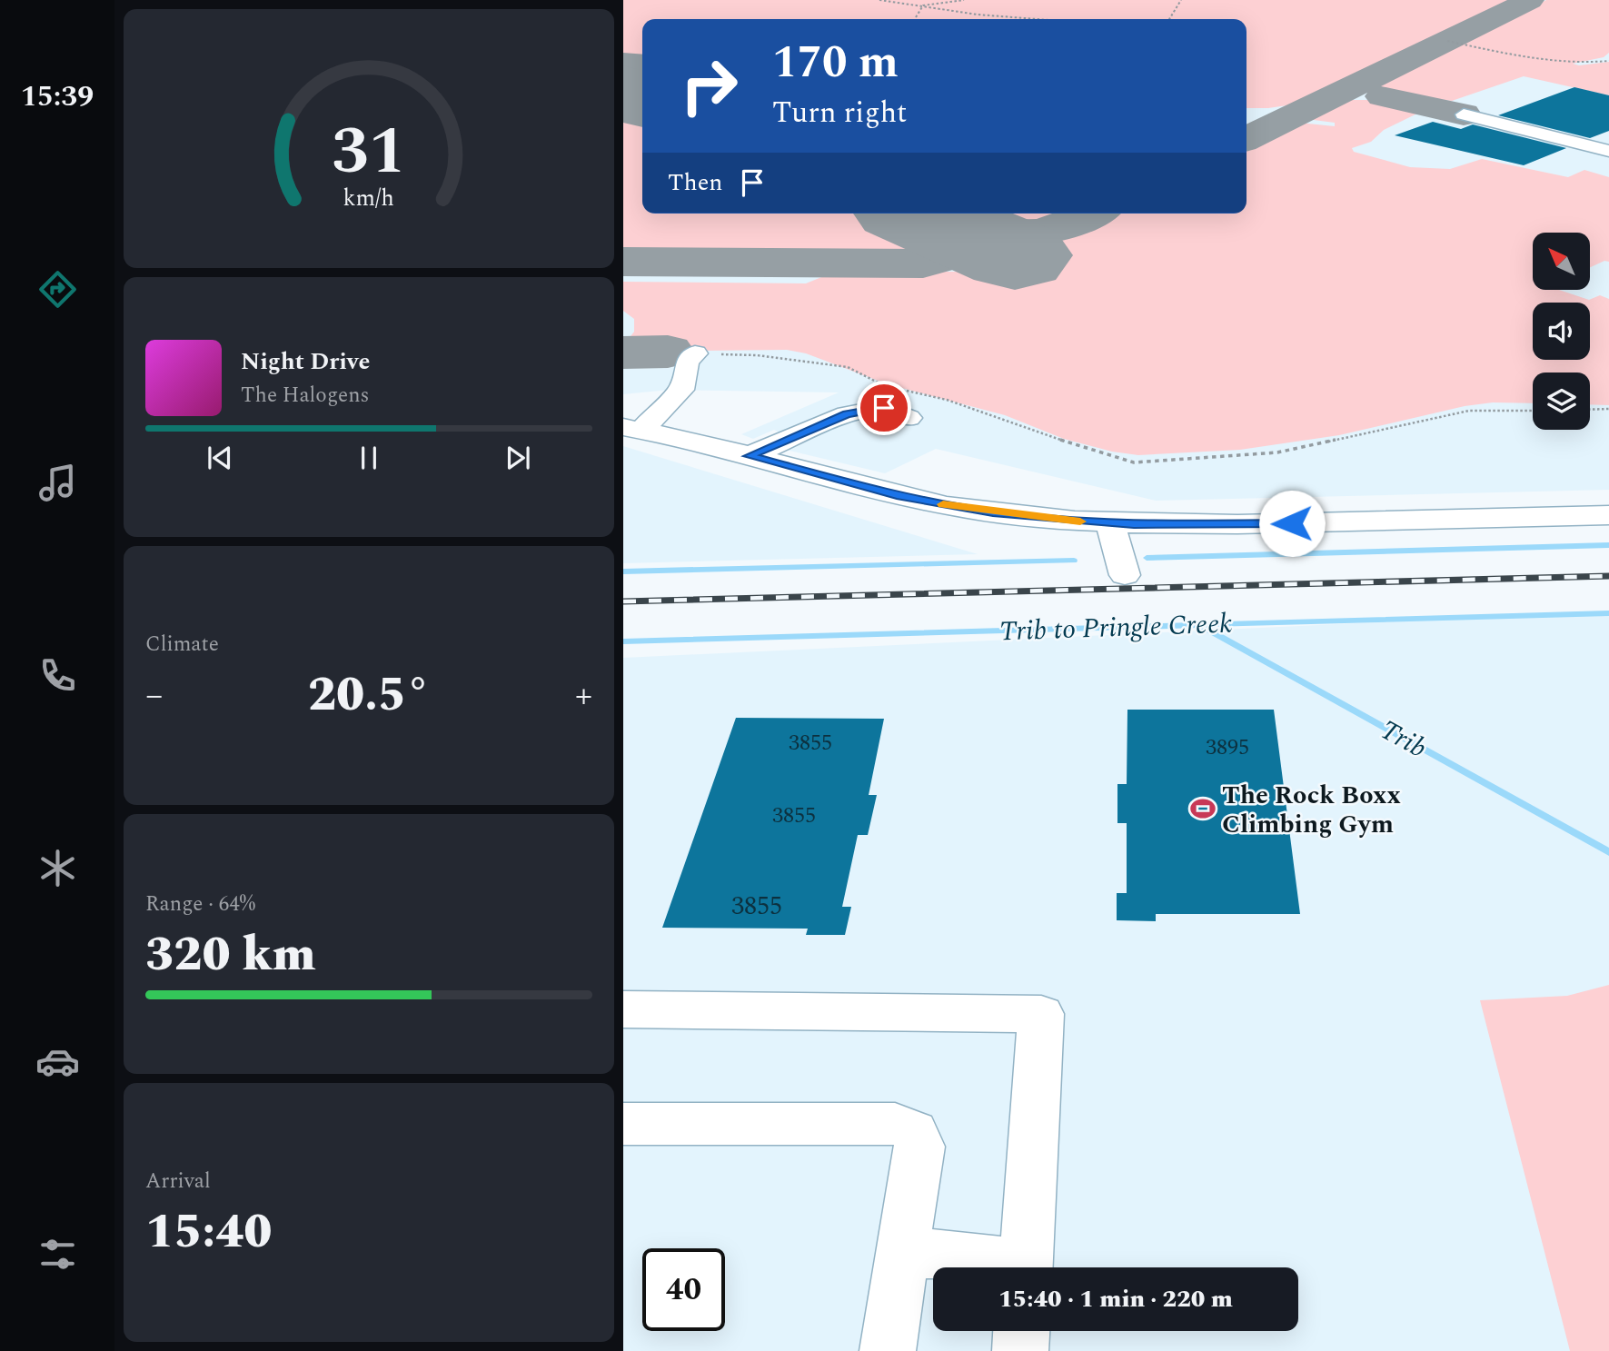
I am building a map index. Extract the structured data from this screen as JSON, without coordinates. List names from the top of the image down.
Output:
{
  "water": ["Trib to Pringle Creek", "Trib"],
  "places": {
    "sports": ["The Rock Boxx Climbing Gym"]
  },
  "house_numbers": [
    "3855",
    "3895",
    "3855",
    "3855"
  ],
  "north": "top left",
  "page": {
    "tabs": "15:39",
    "turn": ["170 m", "Turn right"],
    "then": "Then",
    "song": ["Night Drive", "The Halogens"],
    "tile": [
      "Climate",
      ["Range · 64%", "320 km"],
      ["Arrival", "15:40"]
    ],
    "heat": ["−", "20.5°", "+"],
    "limit": "40",
    "trip": "15:40 · 1 min · 220 m",
    "gauge": ["31", "km/h"]
  }
}
